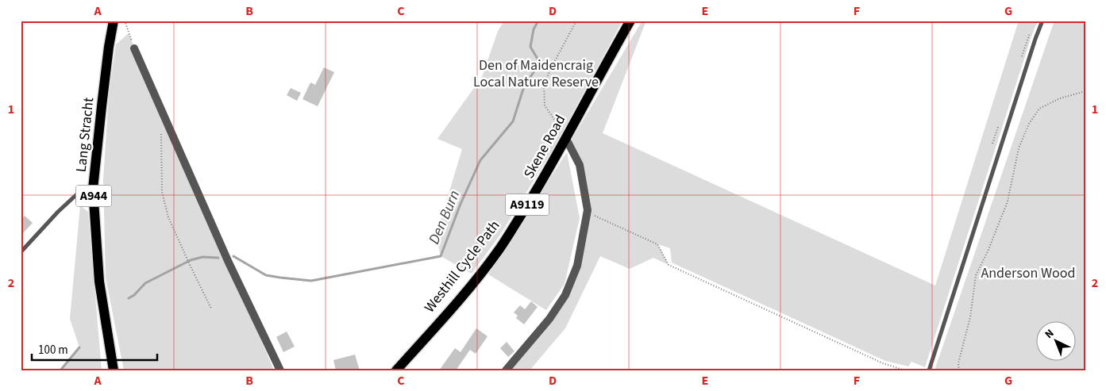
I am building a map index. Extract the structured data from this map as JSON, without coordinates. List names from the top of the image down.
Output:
{
  "streets": {
    "main road": [
      "Lang Stracht",
      "Skene Road",
      "A944",
      "A9119"
    ]
  },
  "water": ["Den Burn"],
  "parks": ["Den of Maidencraig Local Nature Reserve", "Anderson Wood"],
  "scale_bar": "100 m",
  "north": "top left",
  "grid": {
    "columns": [
      "A",
      "B",
      "C",
      "D",
      "E",
      "F",
      "G"
    ],
    "rows": ["1", "2"]
  }
}
